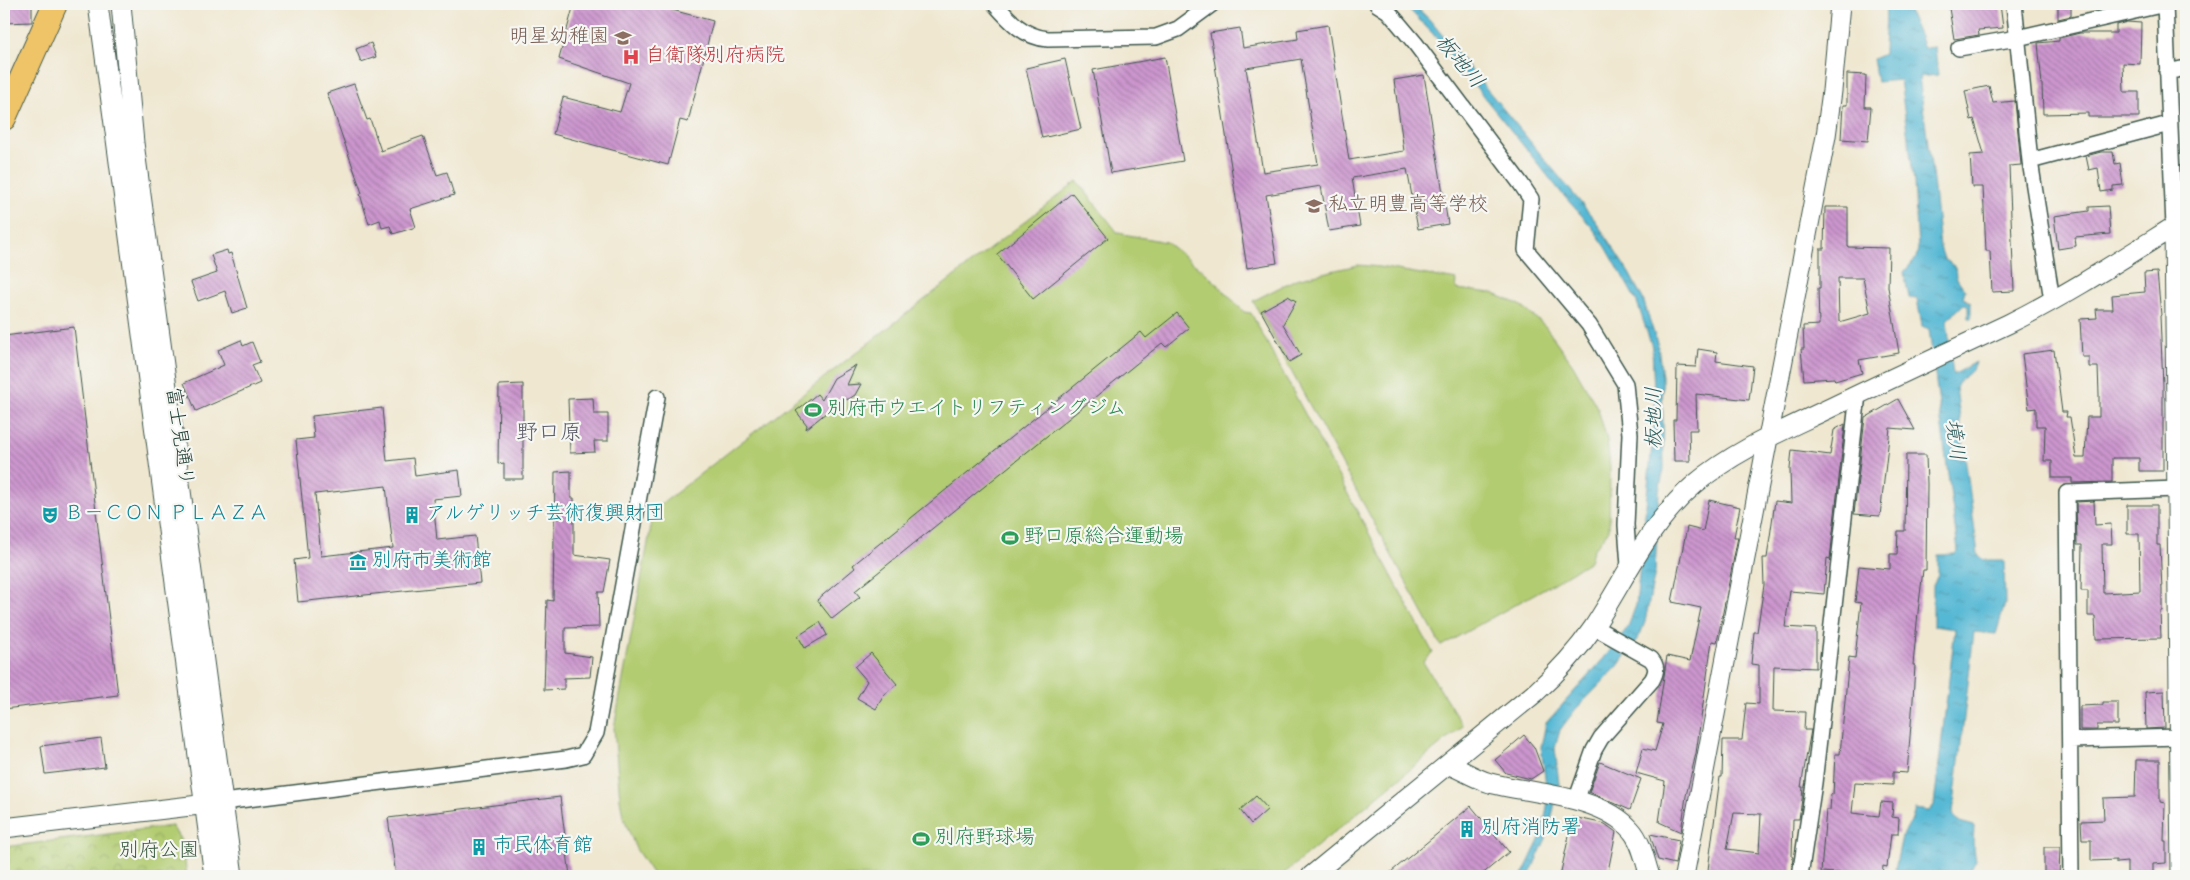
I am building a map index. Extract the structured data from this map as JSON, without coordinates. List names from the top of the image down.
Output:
{
  "streets": {
    "street": ["富士見通り"]
  },
  "districts": ["野口原"],
  "water": ["板地川", "境川"],
  "parks": ["別府公園"],
  "places": {
    "school or university": ["明星幼稚園", "私立明豊高等学校"],
    "hospital": ["自衛隊別府病院"],
    "sports": ["別府市ウエイトリフティングジム", "野口原総合運動場", "別府野球場"],
    "theatre": ["Ｂ－ＣＯＮ ＰＬＡＺＡ"],
    "building": ["アルゲリッチ芸術復興財団", "別府消防署", "市民体育館"],
    "museum": ["別府市美術館"]
  }
}
